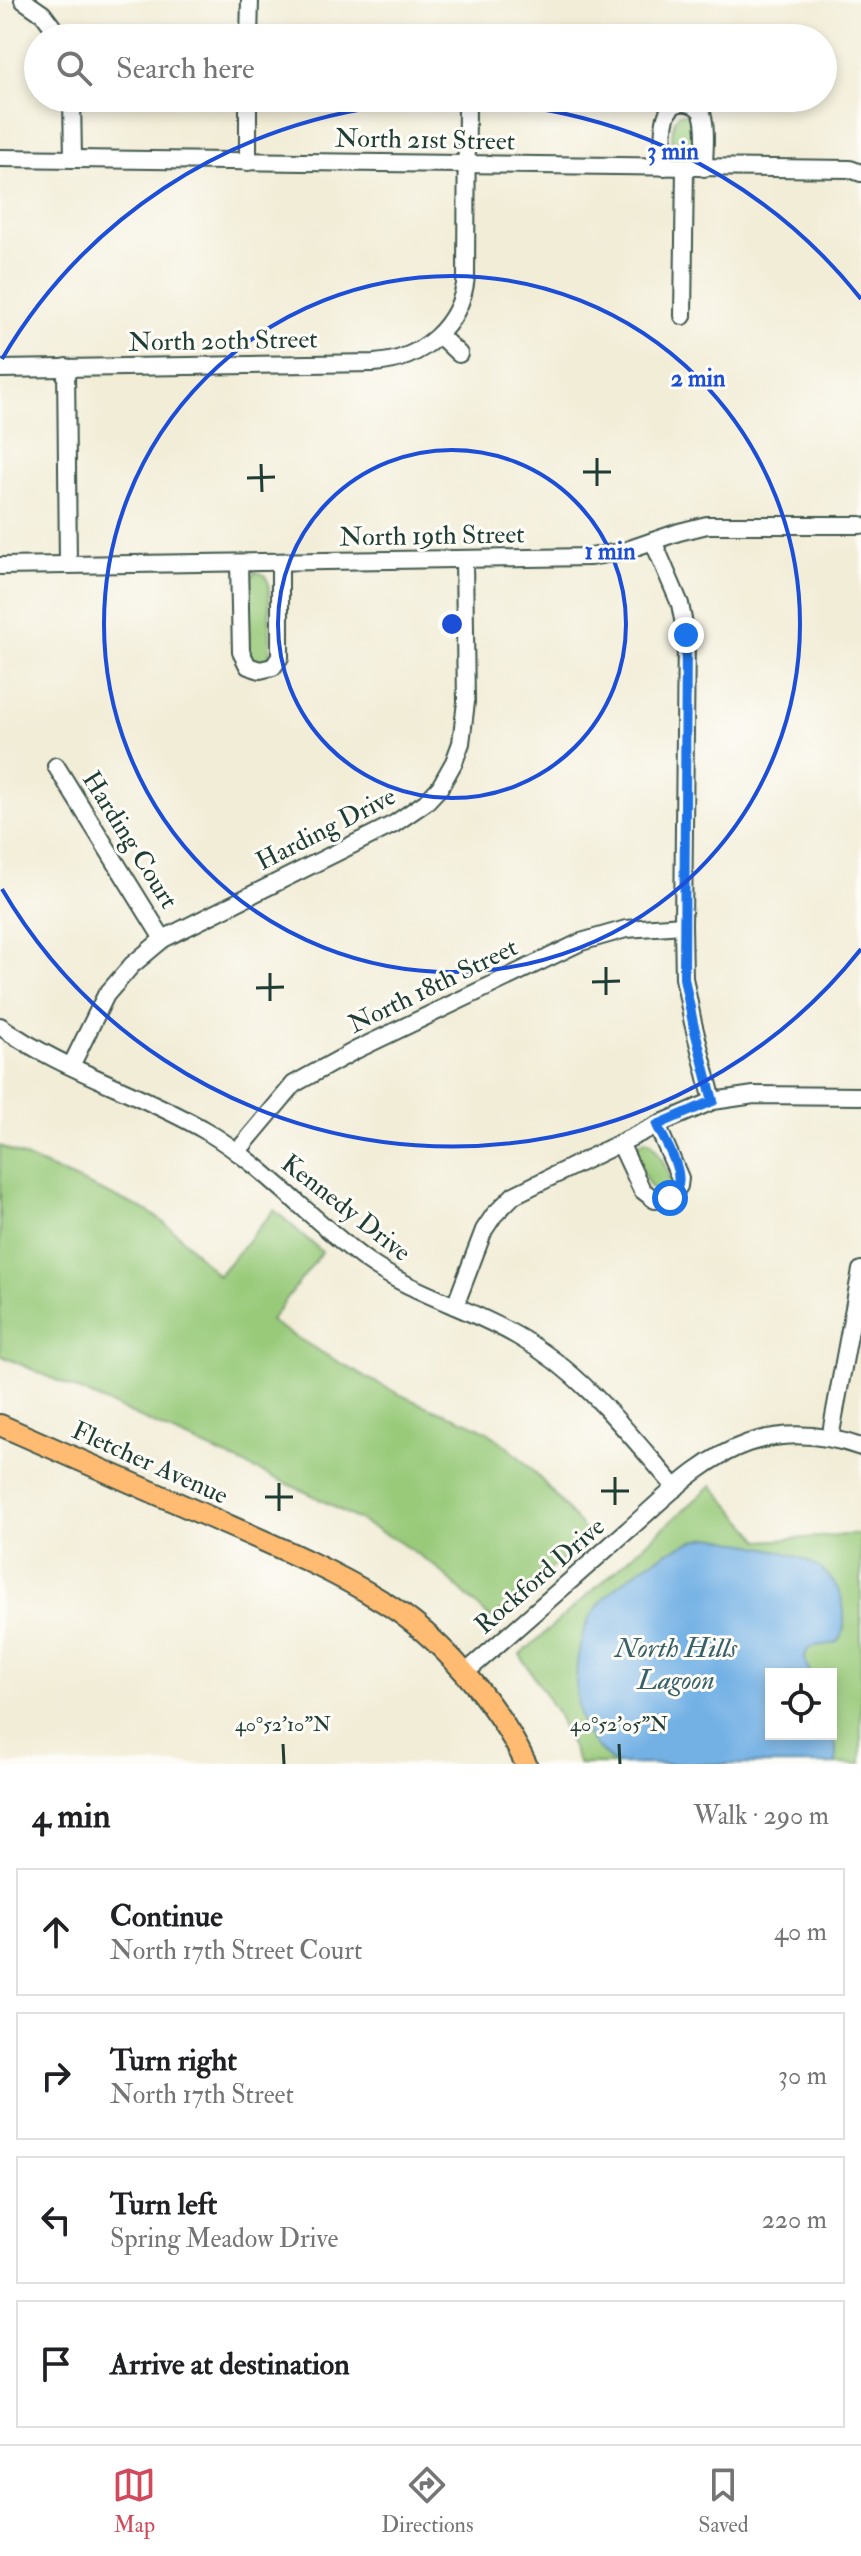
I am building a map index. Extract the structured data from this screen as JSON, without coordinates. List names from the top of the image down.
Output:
{
  "streets": {
    "main road": ["Fletcher Avenue"],
    "street": [
      "North 21st Street",
      "North 20th Street",
      "North 19th Street",
      "Harding Drive",
      "Harding Court",
      "North 18th Street",
      "Kennedy Drive",
      "Rockford Drive"
    ]
  },
  "crossings": [
    ["North 19th Street", "Harding Drive"],
    ["Harding Drive", "Harding Court"],
    ["Harding Drive", "Kennedy Drive"],
    ["North 18th Street", "Kennedy Drive"],
    ["Kennedy Drive", "Rockford Drive"],
    ["Fletcher Avenue", "Rockford Drive"]
  ],
  "water": ["North Hills Lagoon"],
  "page": {
    "search": "Search here",
    "heading": ["4 min", "Walk · 290 m"],
    "list": [
      ["Continue", "North 17th Street Court", "40 m"],
      ["Turn right", "North 17th Street", "30 m"],
      ["Turn left", "Spring Meadow Drive", "220 m"],
      "Arrive at destination"
    ],
    "nav": ["Map", "Directions", "Saved"]
  },
  "coordinates": ["40°52'10\"N", "40°52'05\"N"],
  "rings": ["3 min", "2 min", "1 min"]
}
